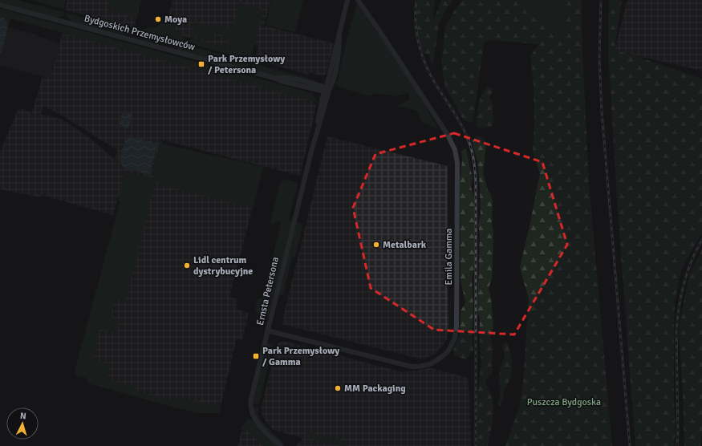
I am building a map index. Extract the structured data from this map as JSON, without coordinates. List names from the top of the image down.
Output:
{
  "streets": {
    "street": ["Bydgoskich Przemysłowców", "Emila Gamma", "Ernsta Petersona"]
  },
  "crossings": [
    ["Bydgoskich Przemysłowców", "Ernsta Petersona"],
    ["Emila Gamma", "Ernsta Petersona"]
  ],
  "parks": ["Puszcza Bydgoska"],
  "places": {
    "other": [
      "Moya",
      "Metalbark",
      "Lidl centrum dystrybucyjne",
      "MM Packaging"
    ],
    "transit": ["Park Przemysłowy / Petersona", "Park Przemysłowy / Gamma"]
  },
  "north": "top"
}
